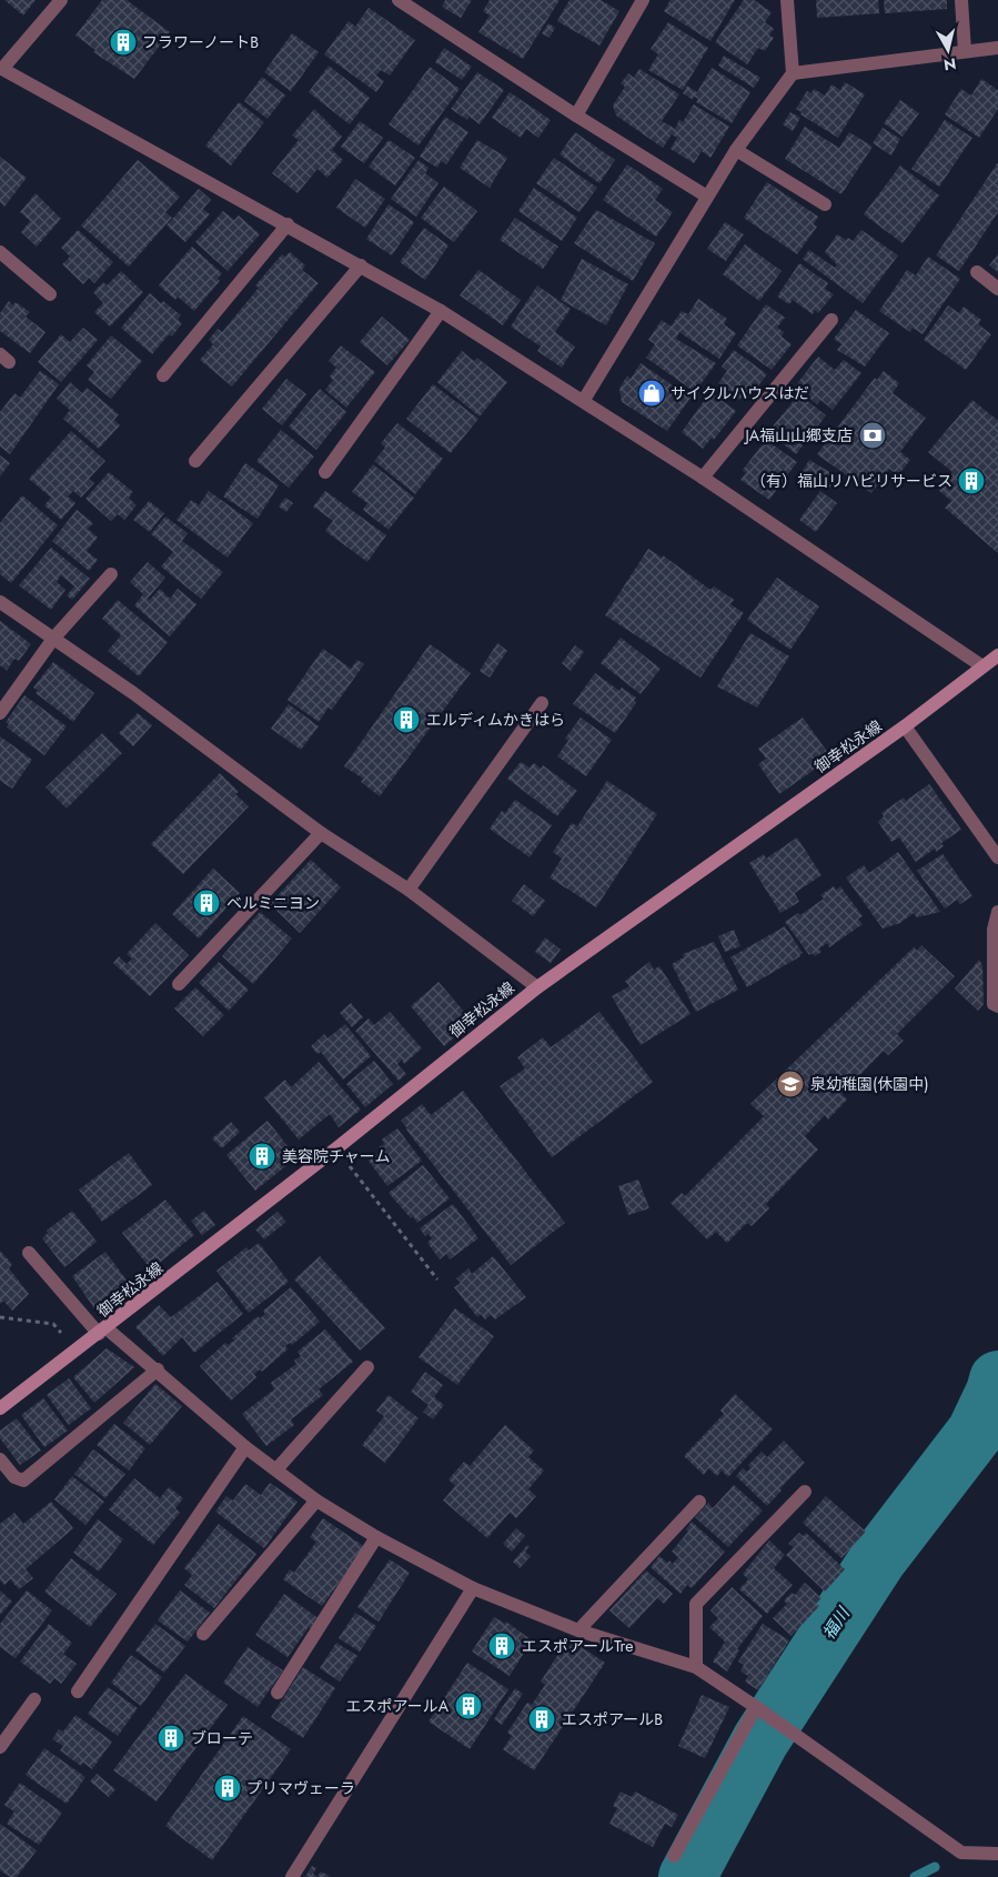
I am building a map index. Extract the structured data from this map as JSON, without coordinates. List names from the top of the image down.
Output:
{
  "streets": {
    "main road": ["御幸松永線"]
  },
  "water": ["福川"],
  "places": {
    "building": [
      "フラワーノートB",
      "（有）福山リハビリサービス",
      "エルディムかきはら",
      "ベルミニヨン",
      "美容院チャーム",
      "エスポアールTre",
      "エスポアールA",
      "エスポアールB",
      "ブローテ",
      "プリマヴェーラ"
    ],
    "shop": ["サイクルハウスはだ"],
    "bank": ["JA福山山郷支店"],
    "school or university": ["泉幼稚園(休園中)"]
  },
  "north": "bottom"
}
